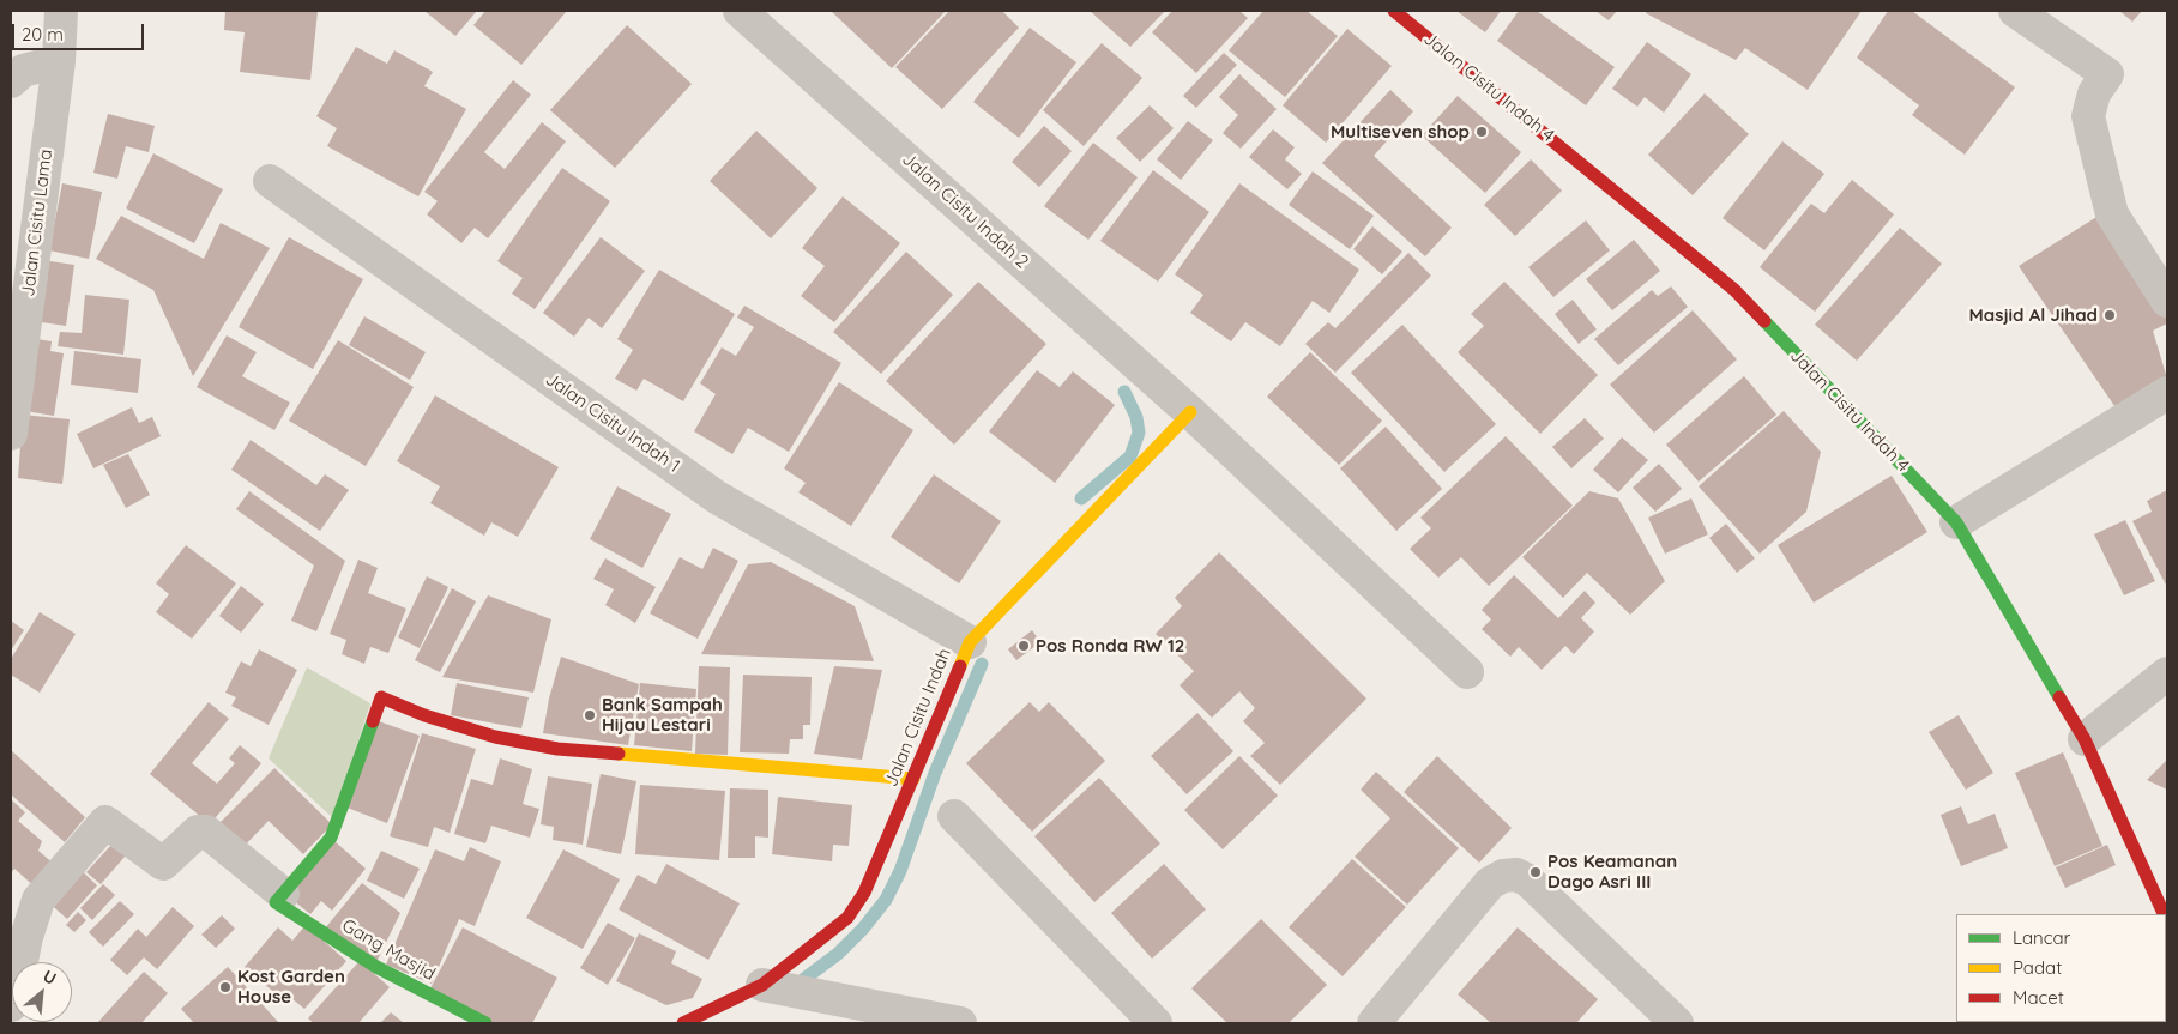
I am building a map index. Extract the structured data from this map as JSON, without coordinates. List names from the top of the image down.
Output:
{
  "streets": {
    "street": [
      "Jalan Cisitu Indah 4",
      "Jalan Cisitu Indah 2",
      "Jalan Cisitu Lama",
      "Jalan Cisitu Indah 1",
      "Jalan Cisitu Indah",
      "Gang Masjid"
    ]
  },
  "crossings": [
    ["Jalan Cisitu Indah 2", "Jalan Cisitu Indah"],
    ["Jalan Cisitu Indah 1", "Jalan Cisitu Indah"]
  ],
  "places": [
    "Multiseven shop",
    "Masjid Al Jihad",
    "Pos Ronda RW 12",
    "Bank Sampah Hijau Lestari",
    "Pos Keamanan Dago Asri III",
    "Kost Garden House"
  ],
  "legend": ["Lancar", "Padat", "Macet"],
  "scale_bar": "20 m",
  "north": "top right"
}
